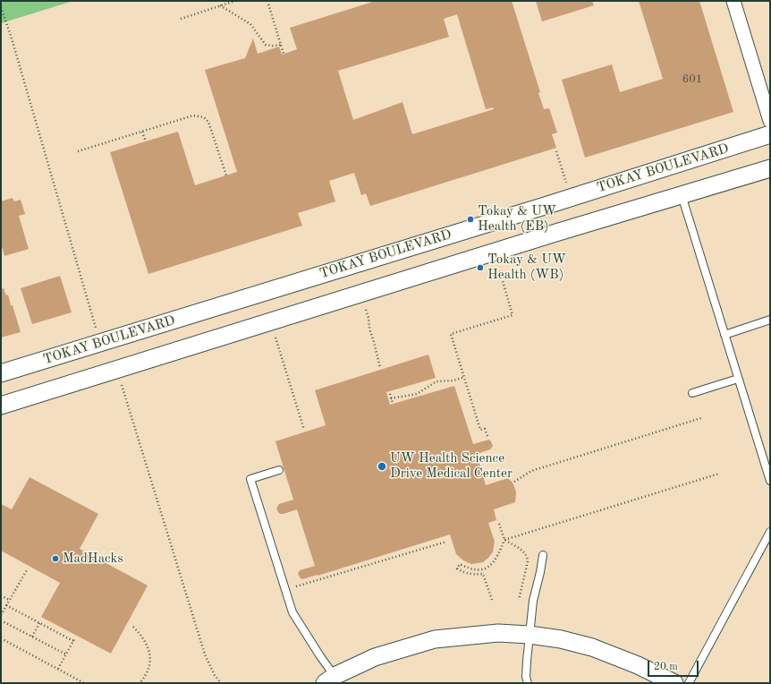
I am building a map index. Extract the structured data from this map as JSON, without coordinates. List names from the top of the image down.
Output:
{
  "streets": {
    "street": ["TOKAY BOULEVARD"]
  },
  "places": [
    "Tokay & UW Health (EB)",
    "Tokay & UW Health (WB)",
    "UW Health Science Drive Medical Center",
    "MadHacks"
  ],
  "house_numbers": ["601"],
  "scale_bar": "20 m"
}
